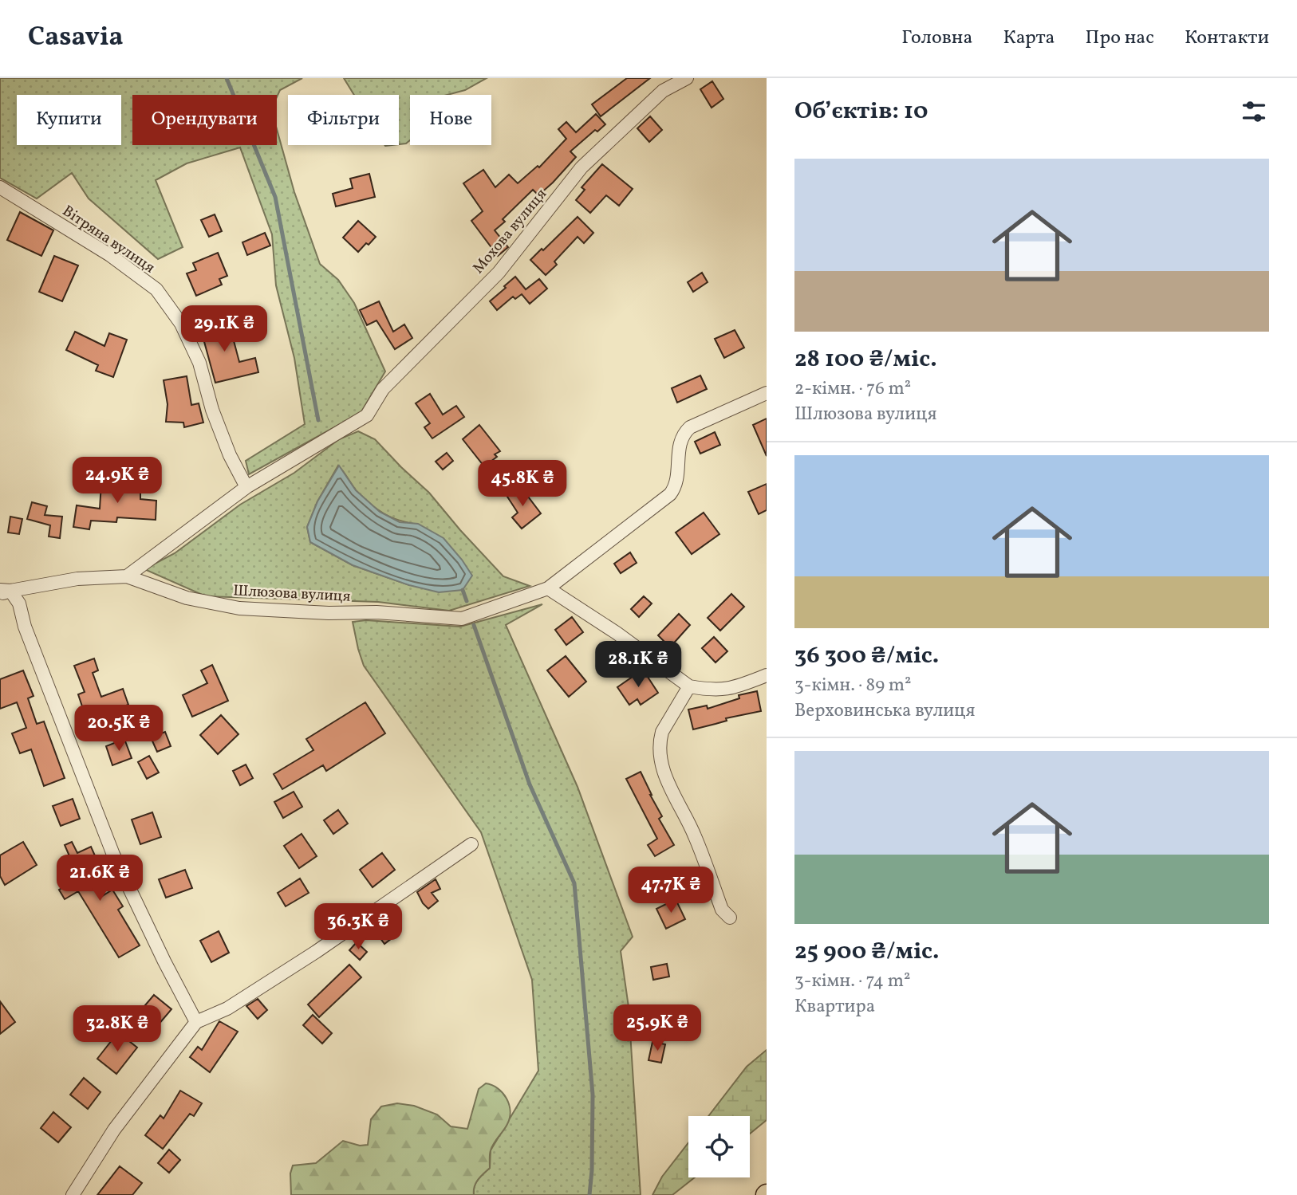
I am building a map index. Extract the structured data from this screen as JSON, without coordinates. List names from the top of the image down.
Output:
{
  "streets": {
    "street": ["Мохова вулиця", "Вітряна вулиця", "Шлюзова вулиця"]
  },
  "crossings": [
    ["Мохова вулиця", "Вітряна вулиця"]
  ],
  "page": {
    "header": "Casavia",
    "nav": [
      "Головна",
      "Карта",
      "Про нас",
      "Контакти"
    ],
    "heading": "Об’єктів: 10",
    "chip": [
      "Купити",
      "Орендувати",
      "Фільтри",
      "Нове"
    ],
    "list": [
      {
        "name": "28 100 ₴/міс.",
        "note": "2-кімн. · 76 m² · Шлюзова вулиця"
      },
      {
        "name": "36 300 ₴/міс.",
        "note": "3-кімн. · 89 m² · Верховинська вулиця"
      },
      {
        "name": "25 900 ₴/міс.",
        "note": "3-кімн. · 74 m² · Квартира"
      }
    ],
    "price": [
      "29.1K ₴",
      "24.9K ₴",
      "45.8K ₴",
      "28.1K ₴",
      "20.5K ₴",
      "21.6K ₴",
      "47.7K ₴",
      "36.3K ₴",
      "25.9K ₴",
      "32.8K ₴"
    ]
  }
}
